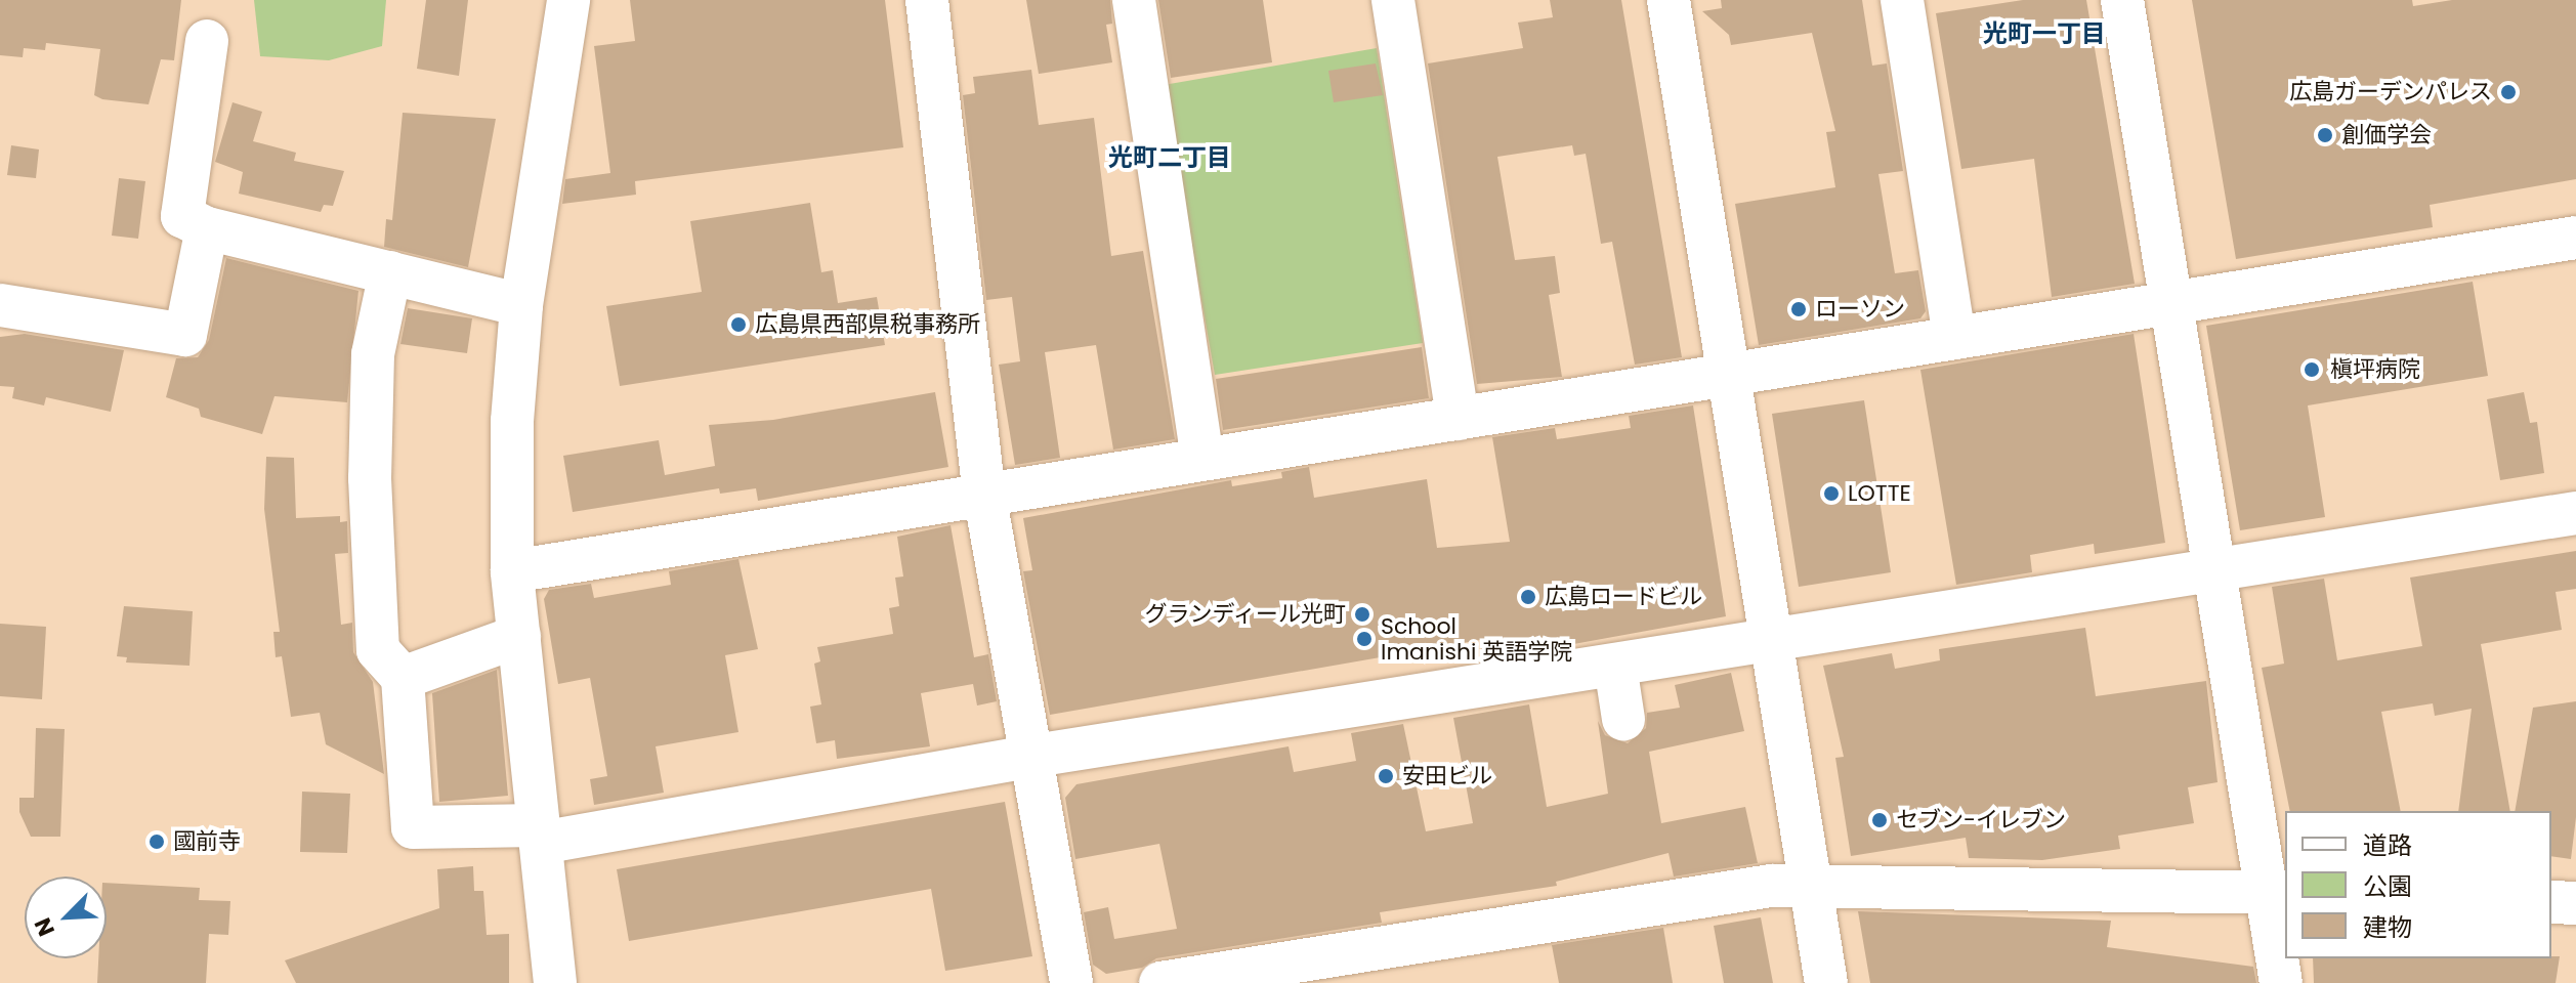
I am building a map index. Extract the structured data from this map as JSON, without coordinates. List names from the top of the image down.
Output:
{
  "districts": ["光町一丁目", "光町二丁目"],
  "places": [
    "広島ガーデンパレス",
    "創価学会",
    "ローソン",
    "広島県西部県税事務所",
    "槇坪病院",
    "LOTTE",
    "広島ロードビル",
    "グランディール光町",
    "School Imanishi 英語学院",
    "安田ビル",
    "セブン-イレブン",
    "國前寺"
  ],
  "legend": ["道路", "公園", "建物"],
  "north": "bottom left"
}
